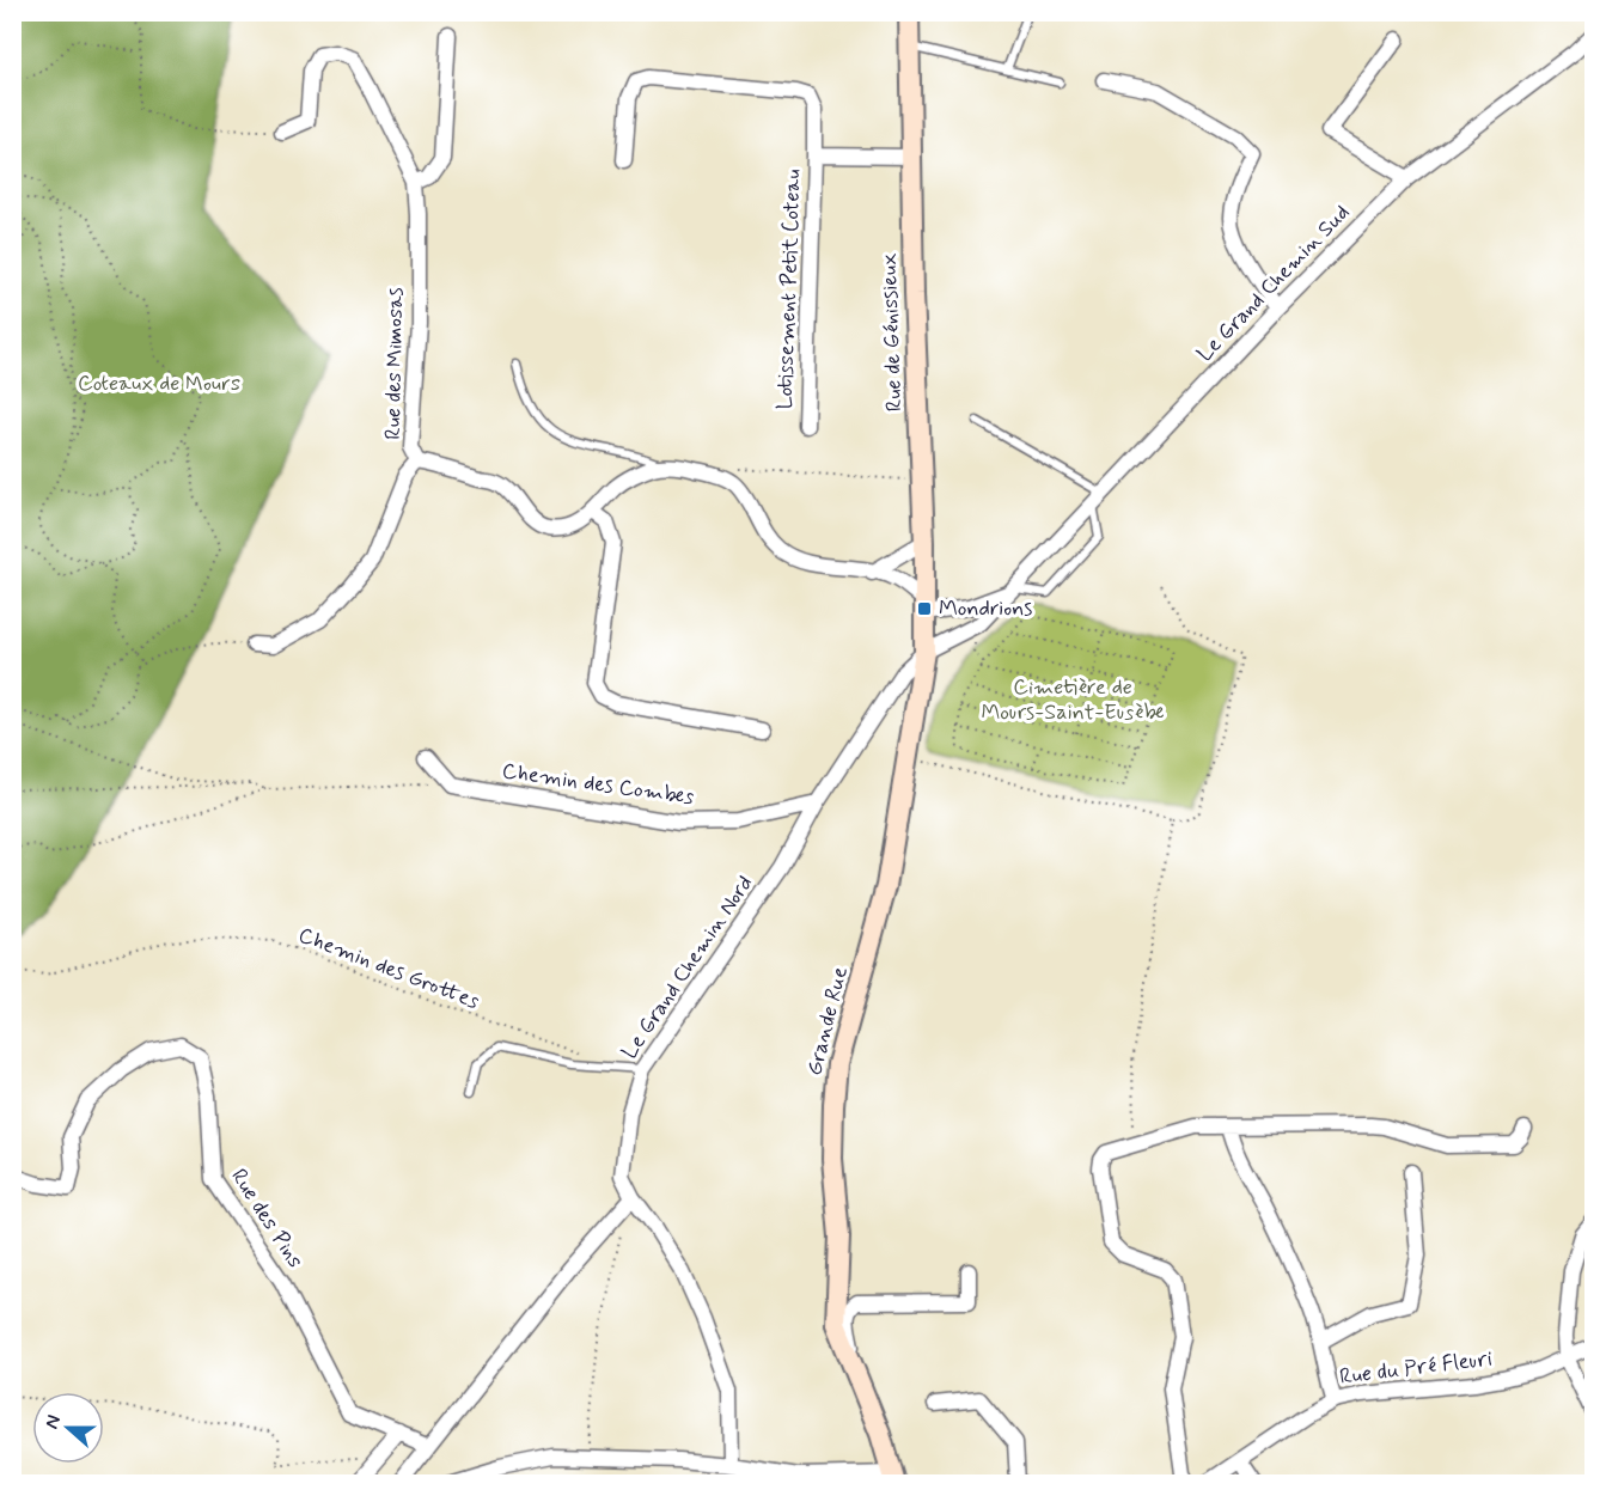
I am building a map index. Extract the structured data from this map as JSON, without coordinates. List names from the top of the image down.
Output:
{
  "streets": {
    "street": [
      "Le Grand Chemin Sud",
      "Lotissement Petit Coteau",
      "Rue de Génissieux",
      "Rue des Mimosas",
      "Chemin des Combes",
      "Le Grand Chemin Nord",
      "Grande Rue",
      "Rue des Pins",
      "Rue du Pré Fleuri"
    ],
    "path": ["Chemin des Grottes"]
  },
  "crossings": [
    ["Le Grand Chemin Sud", "Rue de Génissieux"],
    ["Le Grand Chemin Sud", "Le Grand Chemin Nord"],
    ["Le Grand Chemin Sud", "Grande Rue"],
    ["Lotissement Petit Coteau", "Rue de Génissieux"],
    ["Rue de Génissieux", "Rue des Mimosas"],
    ["Rue de Génissieux", "Le Grand Chemin Nord"],
    ["Rue de Génissieux", "Grande Rue"],
    ["Chemin des Combes", "Le Grand Chemin Nord"],
    ["Le Grand Chemin Nord", "Grande Rue"]
  ],
  "parks": ["Coteaux de Mours", "Cimetière de Mours-Saint-Eusèbe"],
  "places": {
    "transit": ["Mondrions"]
  },
  "north": "left"
}
